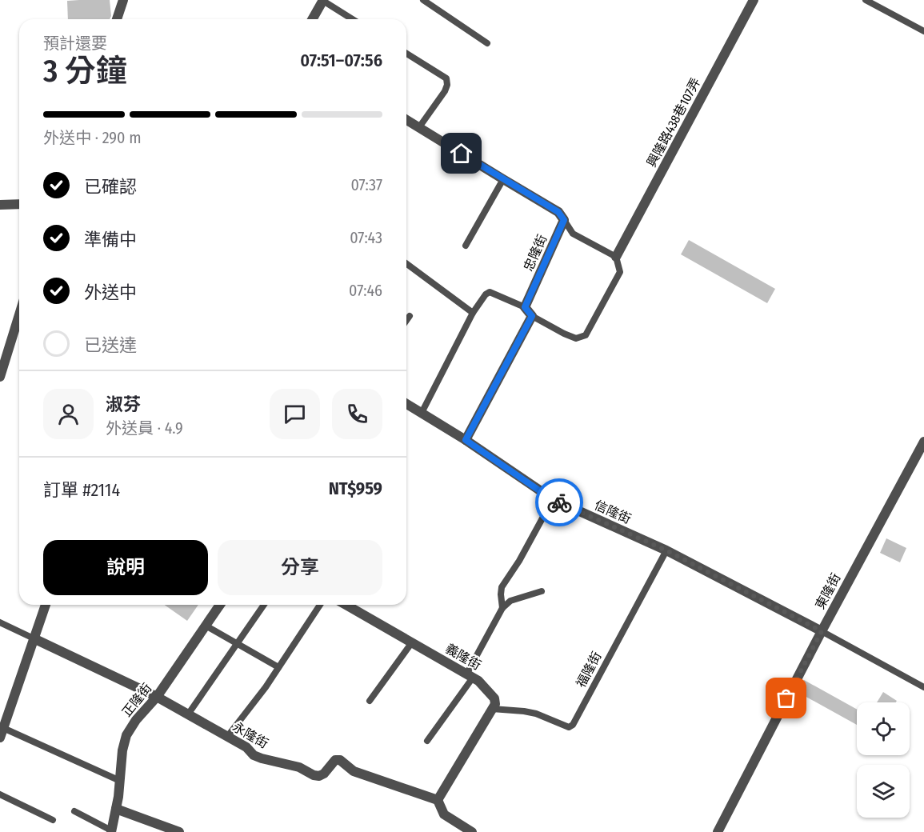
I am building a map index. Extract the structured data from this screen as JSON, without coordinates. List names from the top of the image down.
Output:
{
  "streets": {
    "street": [
      "興隆路438巷107弄",
      "忠隆街",
      "信隆街",
      "東隆街",
      "義隆街",
      "正隆街",
      "永隆街"
    ],
    "lane": ["福隆街"]
  },
  "crossings": [
    ["信隆街", "東隆街"],
    ["信隆街", "福隆街"],
    ["義隆街", "福隆街"],
    ["正隆街", "永隆街"]
  ],
  "page": {
    "heading": ["3 分鐘", "預計還要", "07:51–07:56"],
    "panel": [
      "淑芬",
      "外送員 · 4.9",
      "訂單 #2114",
      "NT$959"
    ],
    "bar": "外送中 · 290 m",
    "list": [
      ["已確認", "07:37"],
      ["準備中", "07:43"],
      ["外送中", "07:46"],
      "已送達"
    ],
    "buttons": ["說明", "分享"]
  }
}
